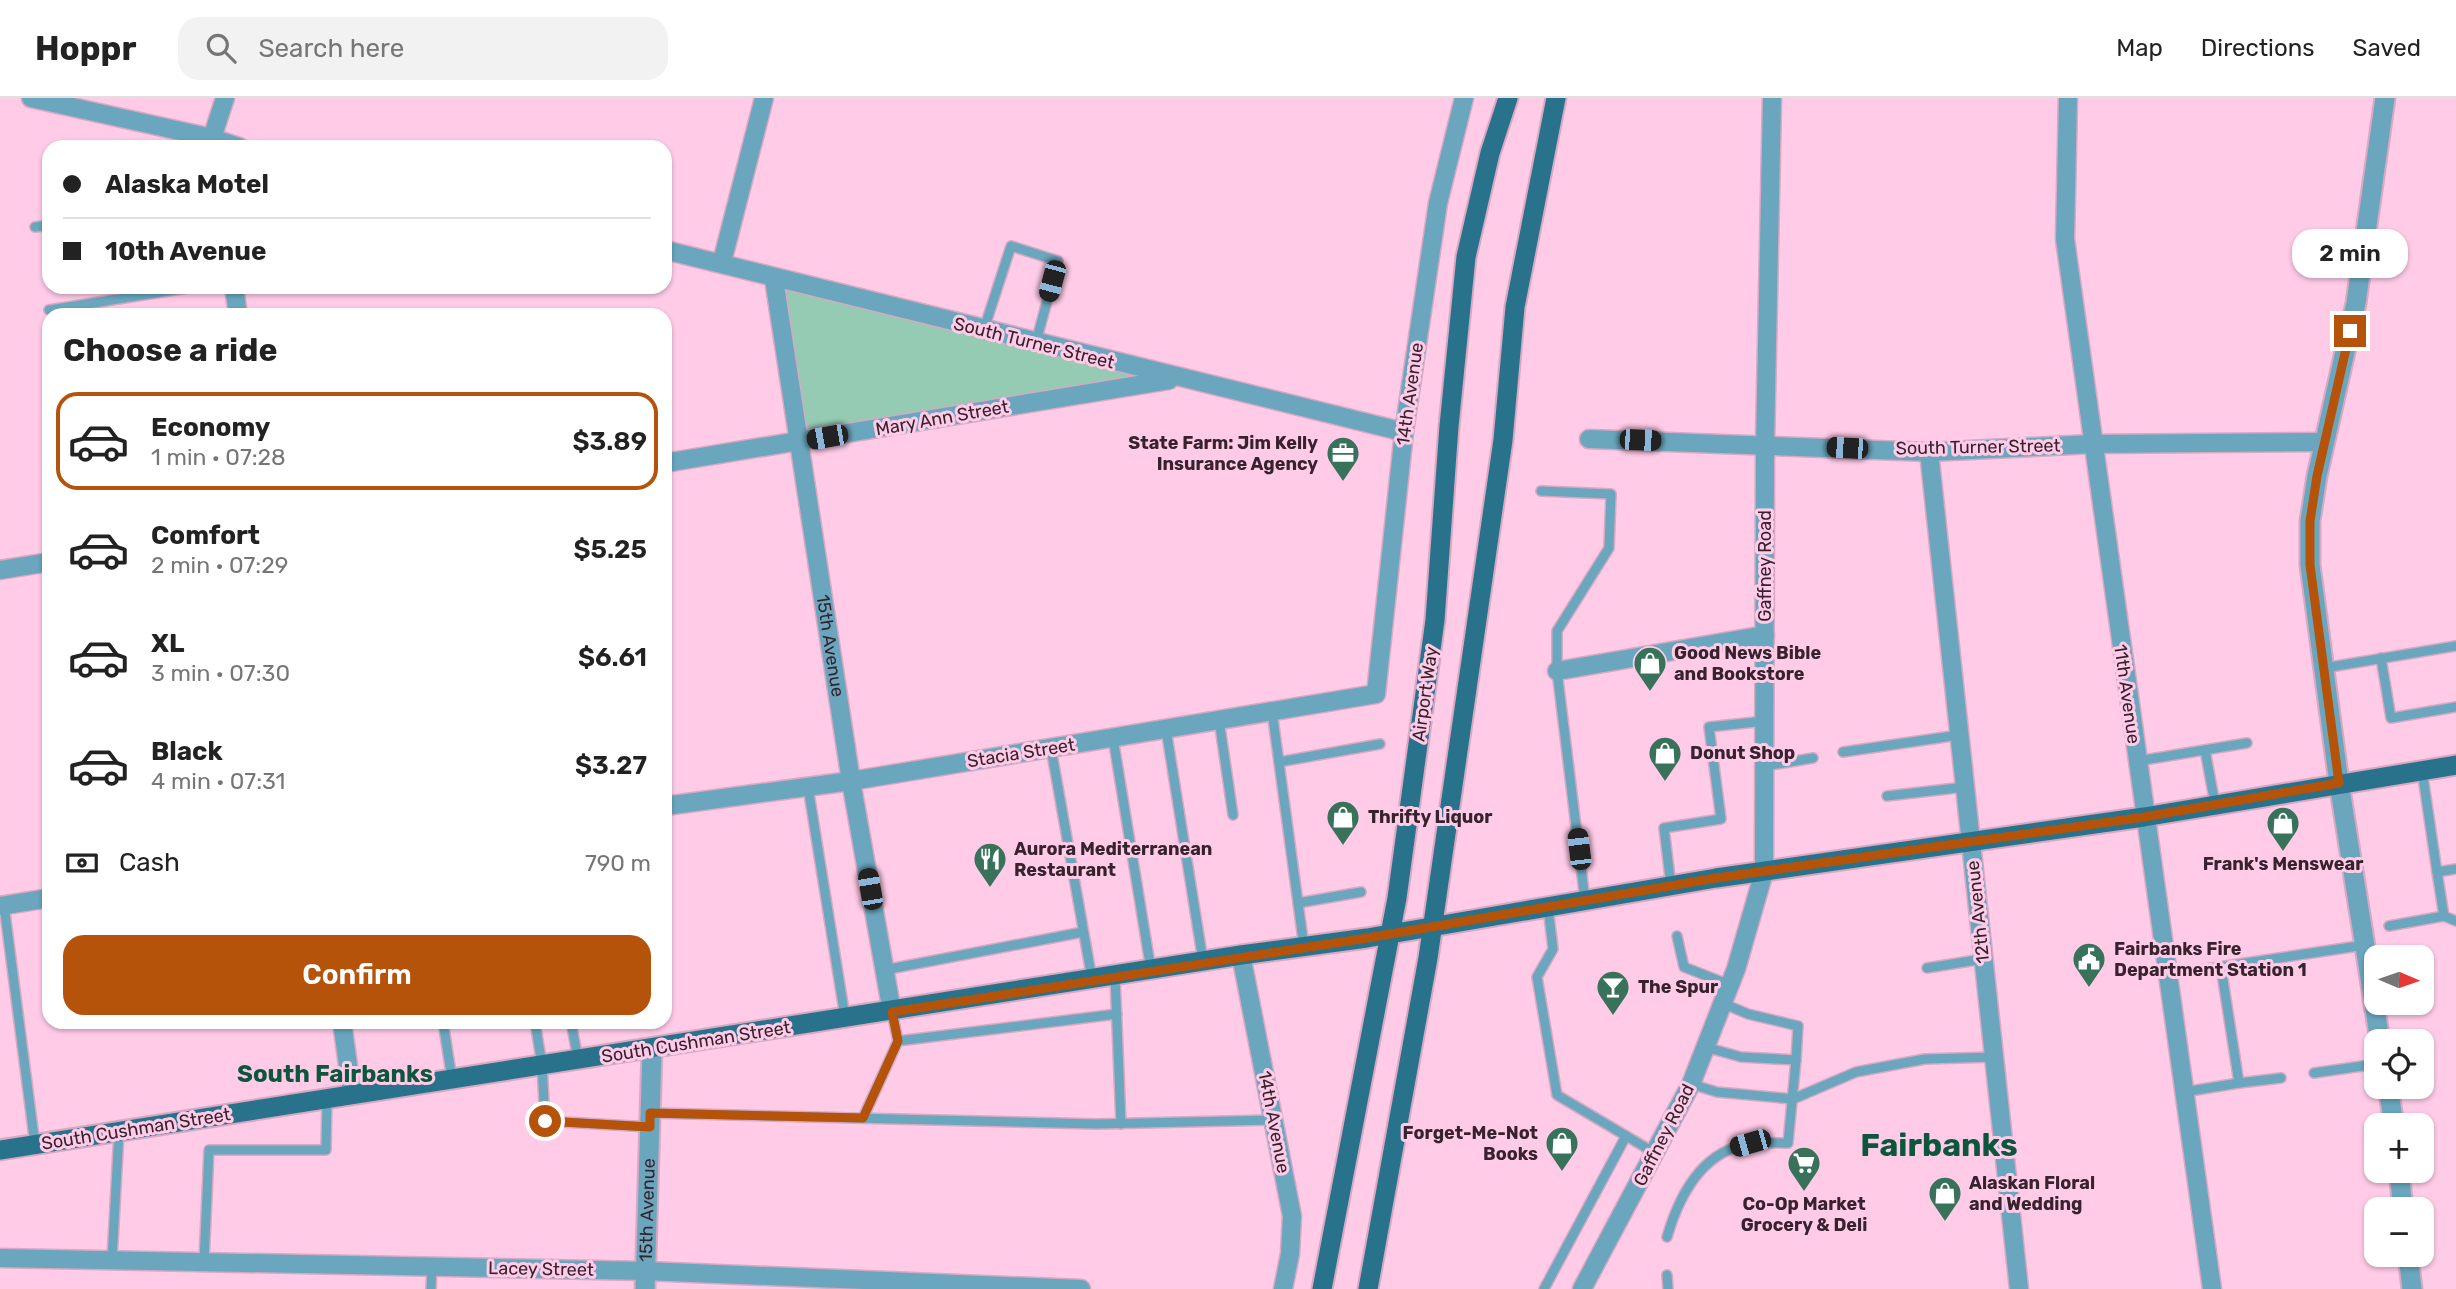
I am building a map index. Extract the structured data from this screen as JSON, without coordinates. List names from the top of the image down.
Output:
{
  "streets": {
    "main road": ["Airport Way", "South Cushman Street"],
    "street": [
      "South Turner Street",
      "14th Avenue",
      "Mary Ann Street",
      "Gaffney Road",
      "15th Avenue",
      "11th Avenue",
      "Stacia Street",
      "12th Avenue",
      "Lacey Street"
    ]
  },
  "crossings": [
    ["South Turner Street", "14th Avenue"],
    ["South Turner Street", "Mary Ann Street"],
    ["South Turner Street", "Gaffney Road"],
    ["South Turner Street", "15th Avenue"],
    ["South Turner Street", "11th Avenue"],
    ["South Turner Street", "12th Avenue"],
    ["14th Avenue", "Stacia Street"],
    ["14th Avenue", "South Cushman Street"],
    ["Mary Ann Street", "15th Avenue"],
    ["Gaffney Road", "South Cushman Street"],
    ["15th Avenue", "Stacia Street"],
    ["15th Avenue", "South Cushman Street"],
    ["15th Avenue", "Lacey Street"],
    ["Airport Way", "South Cushman Street"],
    ["11th Avenue", "South Cushman Street"],
    ["12th Avenue", "South Cushman Street"]
  ],
  "districts": ["South Fairbanks", "Fairbanks"],
  "places": {
    "office": ["State Farm: Jim Kelly Insurance Agency"],
    "shop": [
      "Good News Bible and Bookstore",
      "Donut Shop",
      "Thrifty Liquor",
      "Frank's Menswear",
      "Forget-Me-Not Books",
      "Alaskan Floral and Wedding"
    ],
    "restaurant": ["Aurora Mediterranean Restaurant"],
    "public building": ["Fairbanks Fire Department Station 1"],
    "bar": ["The Spur"],
    "supermarket": ["Co-Op Market Grocery & Deli"]
  },
  "north": "right",
  "page": {
    "header": "Hoppr",
    "search": "Search here",
    "nav": ["Map", "Directions", "Saved"],
    "banner": ["Alaska Motel", "10th Avenue"],
    "bubble": "2 min",
    "heading": "Choose a ride",
    "list": [
      {
        "name": "Economy",
        "note": "1 min · 07:28",
        "value": "$3.89"
      },
      {
        "name": "Comfort",
        "note": "2 min · 07:29",
        "value": "$5.25"
      },
      {
        "name": "XL",
        "note": "3 min · 07:30",
        "value": "$6.61"
      },
      {
        "name": "Black",
        "note": "4 min · 07:31",
        "value": "$3.27"
      }
    ],
    "pay": ["Cash", "790 m"],
    "buttons": "Confirm",
    "map_buttons": ["+", "−"]
  }
}
